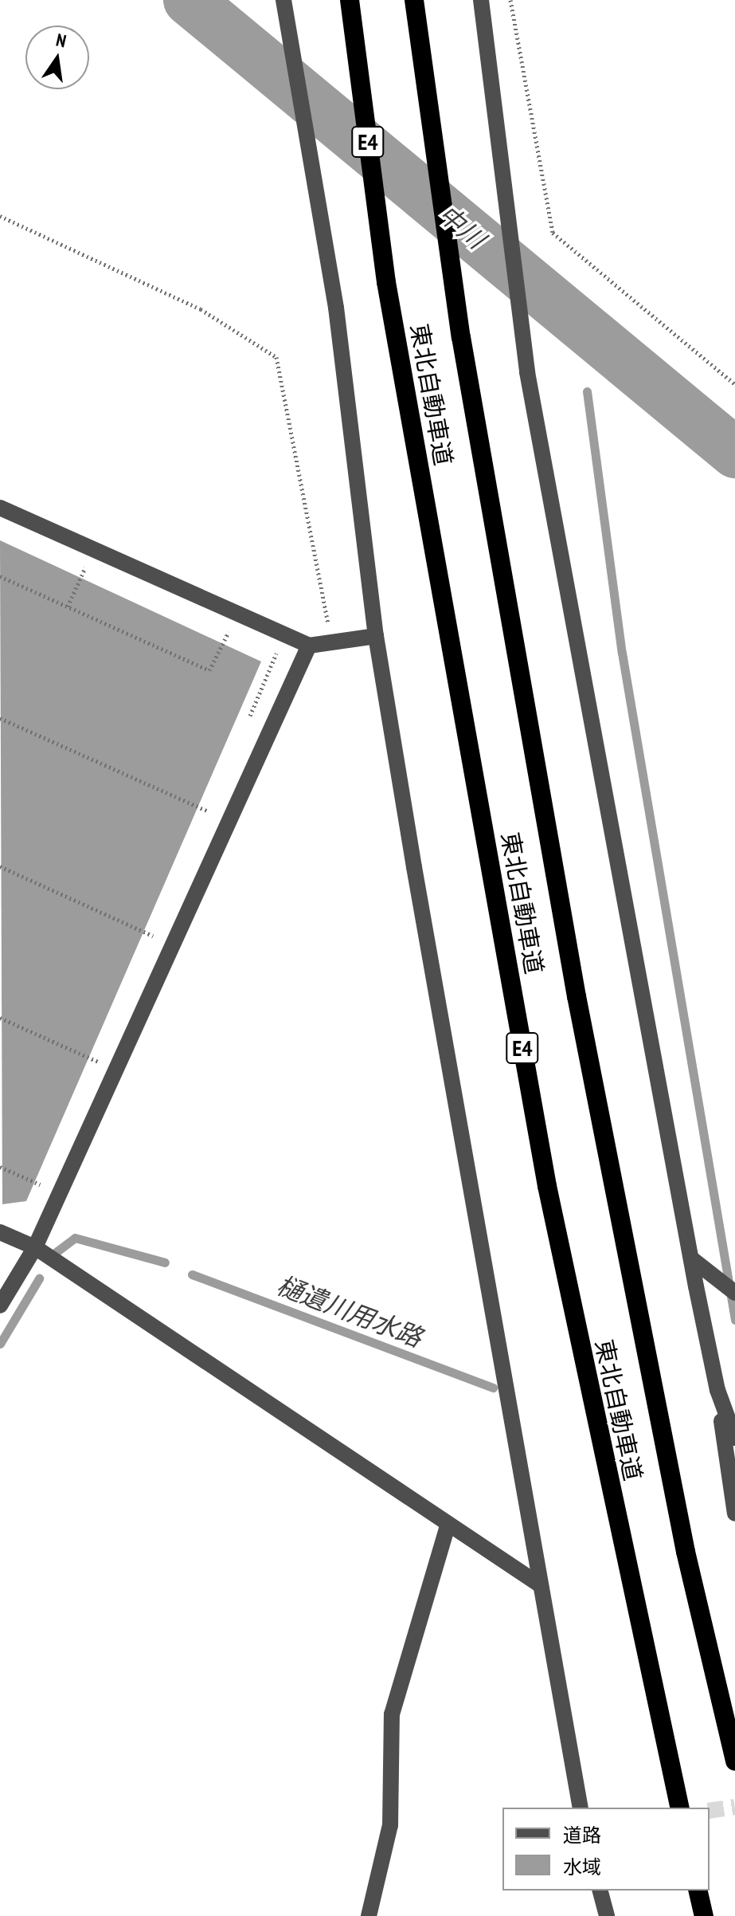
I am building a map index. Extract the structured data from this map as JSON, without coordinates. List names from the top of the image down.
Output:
{
  "streets": {
    "highway": ["E4", "東北自動車道"]
  },
  "water": ["中川", "樋遺川用水路"],
  "legend": ["道路", "水域"],
  "north": "top"
}
